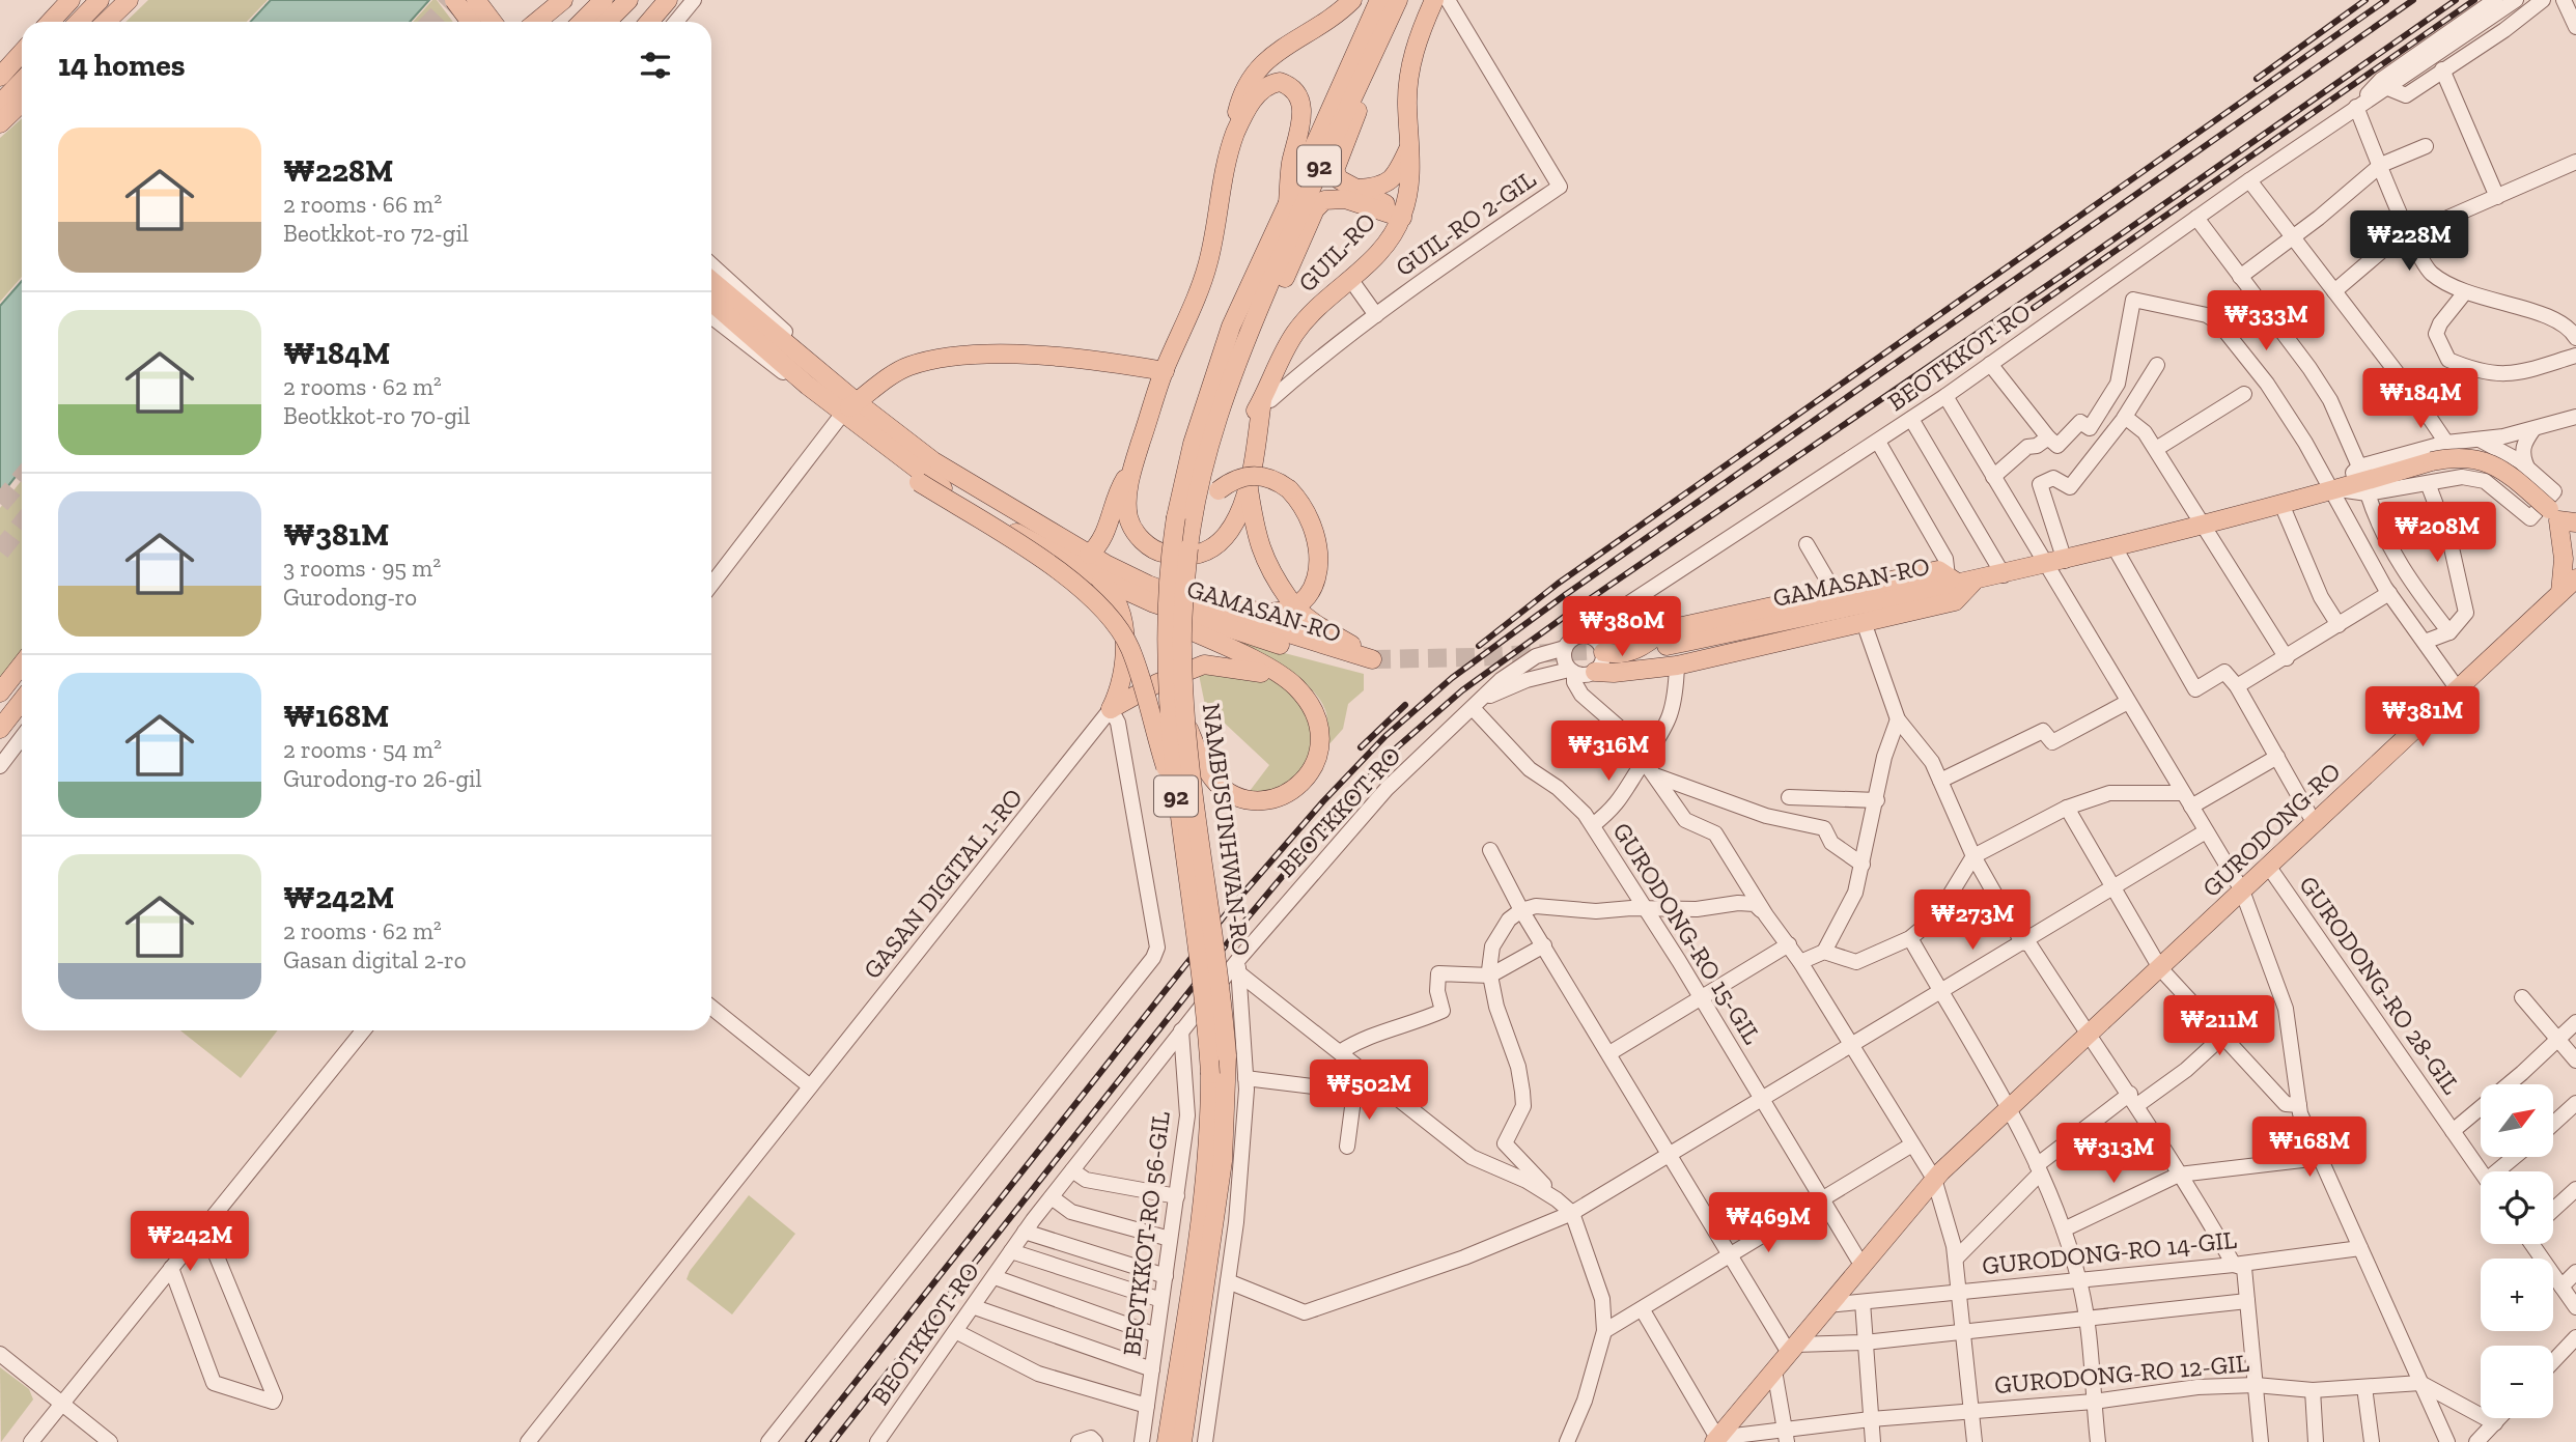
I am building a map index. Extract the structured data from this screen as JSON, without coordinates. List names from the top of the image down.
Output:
{
  "streets": {
    "main road": [
      "92",
      "GUIL-RO",
      "GAMASAN-RO",
      "NAMBUSUNHWAN-RO",
      "GURODONG-RO"
    ],
    "street": [
      "GUIL-RO 2-GIL",
      "BEOTKKOT-RO",
      "GASAN DIGITAL 1-RO",
      "GURODONG-RO 15-GIL",
      "GURODONG-RO 28-GIL",
      "BEOTKKOT-RO 56-GIL",
      "GURODONG-RO 14-GIL",
      "GURODONG-RO 12-GIL"
    ]
  },
  "crossings": [
    ["GUIL-RO 2-GIL", "GUIL-RO"],
    ["BEOTKKOT-RO", "GAMASAN-RO"],
    ["BEOTKKOT-RO", "GURODONG-RO 15-GIL"],
    ["BEOTKKOT-RO", "BEOTKKOT-RO 56-GIL"],
    ["GURODONG-RO", "GURODONG-RO 15-GIL"],
    ["GURODONG-RO", "GURODONG-RO 28-GIL"],
    ["GURODONG-RO", "GURODONG-RO 14-GIL"],
    ["GURODONG-RO", "GURODONG-RO 12-GIL"]
  ],
  "north": "top right",
  "page": {
    "heading": "14 homes",
    "list": [
      {
        "name": "₩228M",
        "note": "2 rooms · 66 m² · Beotkkot-ro 72-gil"
      },
      {
        "name": "₩184M",
        "note": "2 rooms · 62 m² · Beotkkot-ro 70-gil"
      },
      {
        "name": "₩381M",
        "note": "3 rooms · 95 m² · Gurodong-ro"
      },
      {
        "name": "₩168M",
        "note": "2 rooms · 54 m² · Gurodong-ro 26-gil"
      },
      {
        "name": "₩242M",
        "note": "2 rooms · 62 m² · Gasan digital 2-ro"
      }
    ],
    "price": [
      "₩228M",
      "₩333M",
      "₩184M",
      "₩208M",
      "₩380M",
      "₩381M",
      "₩316M",
      "₩273M",
      "₩211M",
      "₩502M",
      "₩168M",
      "₩313M",
      "₩469M",
      "₩242M"
    ],
    "map_buttons": ["+", "−"]
  }
}
